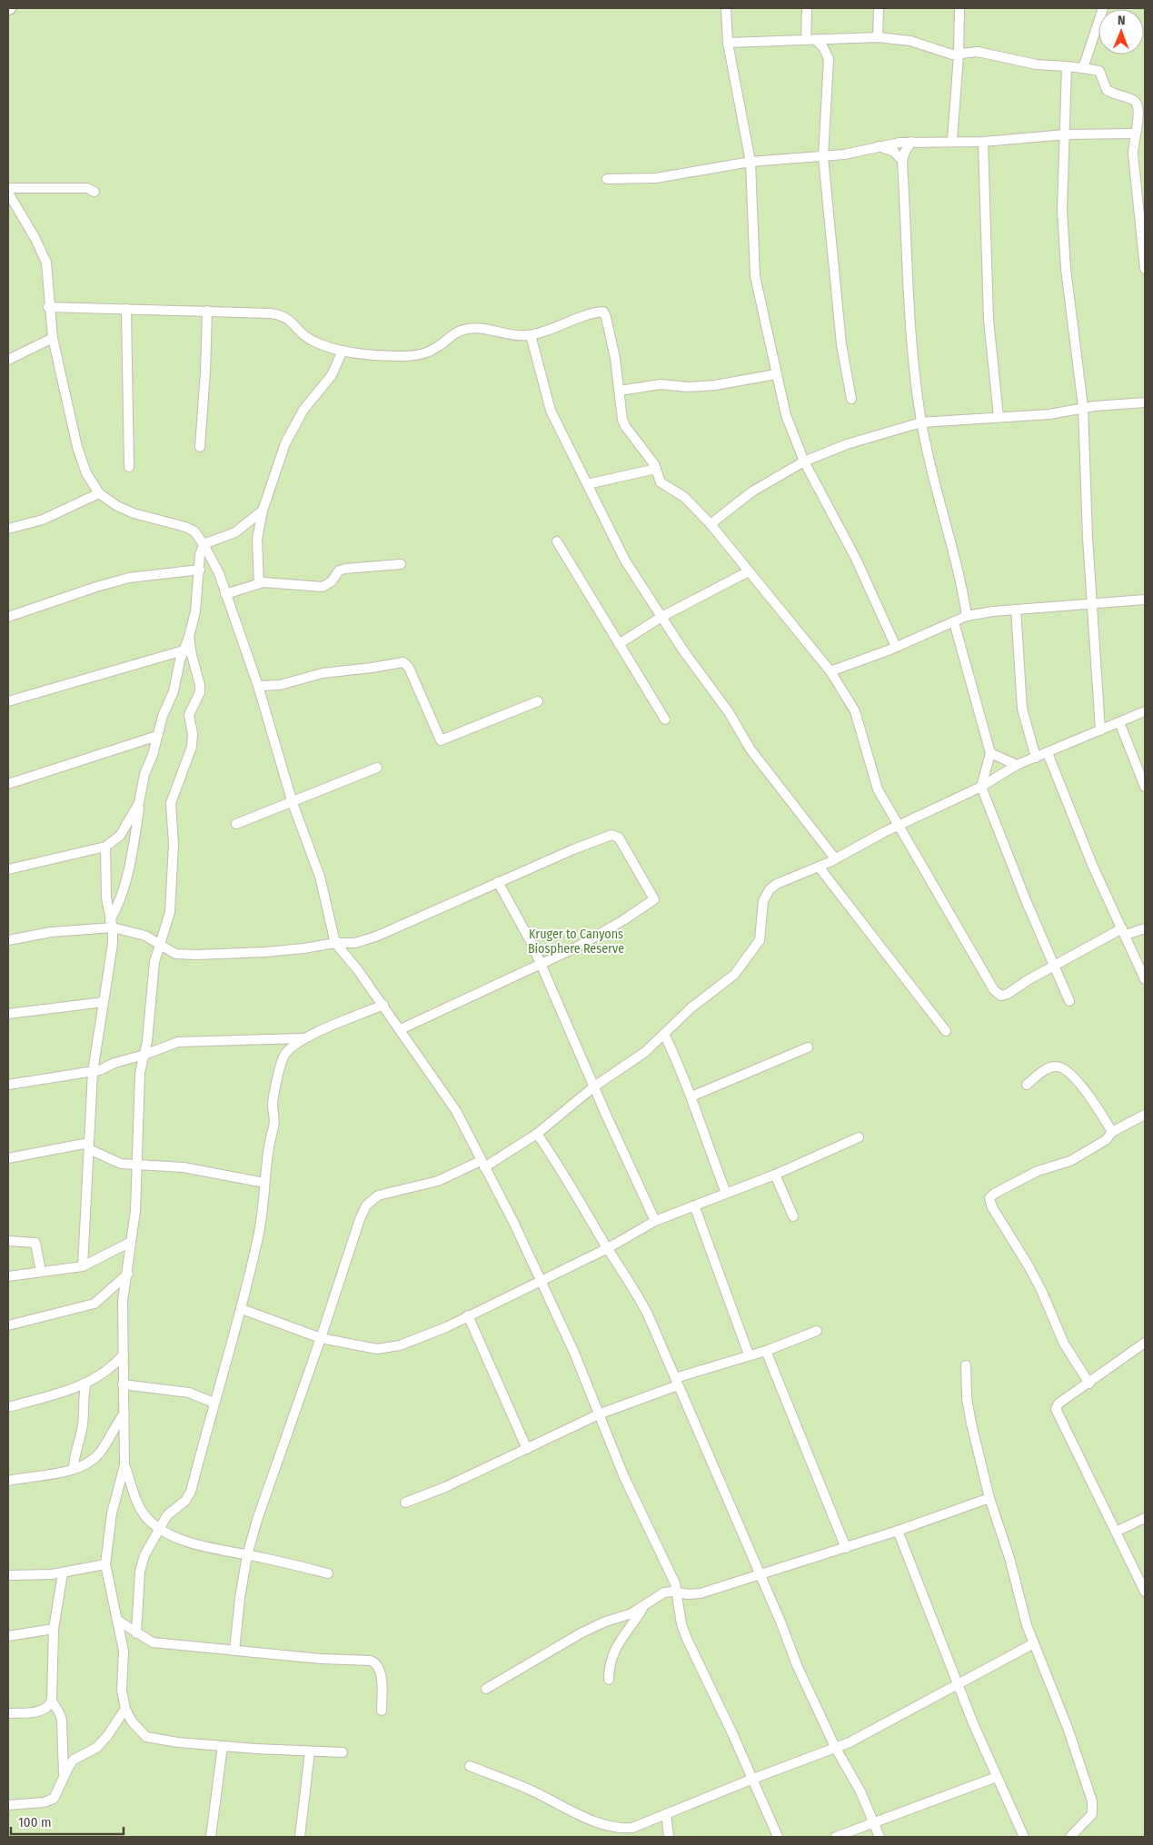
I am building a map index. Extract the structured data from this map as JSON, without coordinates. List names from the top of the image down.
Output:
{
  "parks": ["Kruger to Canyons Biosphere Reserve"],
  "scale_bar": "100 m",
  "north": "top"
}
